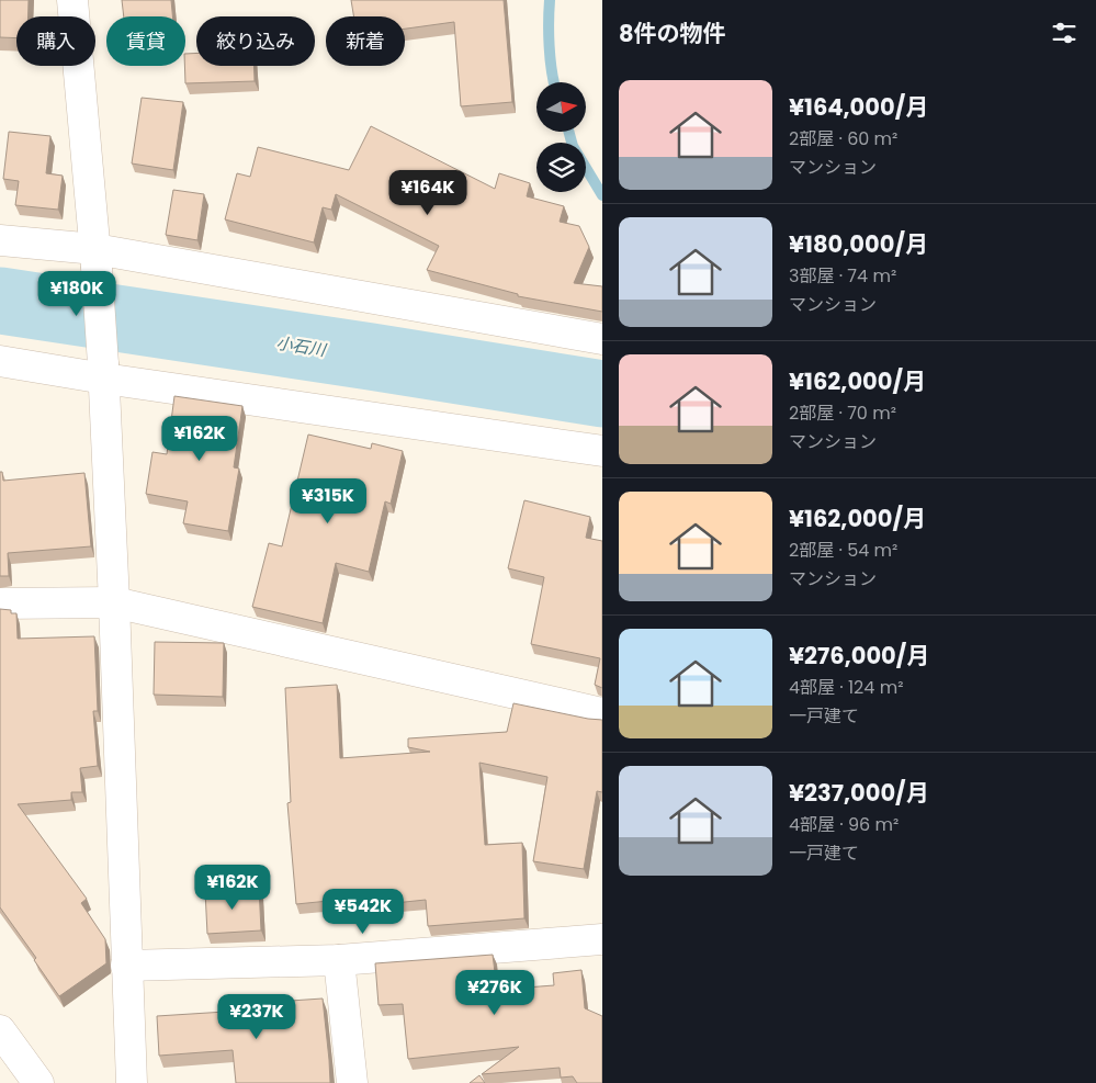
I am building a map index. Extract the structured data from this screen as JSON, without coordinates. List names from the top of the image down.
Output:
{
  "water": ["小石川"],
  "north": "right",
  "page": {
    "heading": "8件の物件",
    "chip": [
      "購入",
      "賃貸",
      "絞り込み",
      "新着"
    ],
    "list": [
      {
        "name": "¥164,000/月",
        "note": "2部屋 · 60 m² · マンション"
      },
      {
        "name": "¥180,000/月",
        "note": "3部屋 · 74 m² · マンション"
      },
      {
        "name": "¥162,000/月",
        "note": "2部屋 · 70 m² · マンション"
      },
      {
        "name": "¥162,000/月",
        "note": "2部屋 · 54 m² · マンション"
      },
      {
        "name": "¥276,000/月",
        "note": "4部屋 · 124 m² · 一戸建て"
      },
      {
        "name": "¥237,000/月",
        "note": "4部屋 · 96 m² · 一戸建て"
      }
    ],
    "price": [
      "¥164K",
      "¥180K",
      "¥162K",
      "¥315K",
      "¥162K",
      "¥542K",
      "¥276K",
      "¥237K"
    ]
  }
}
